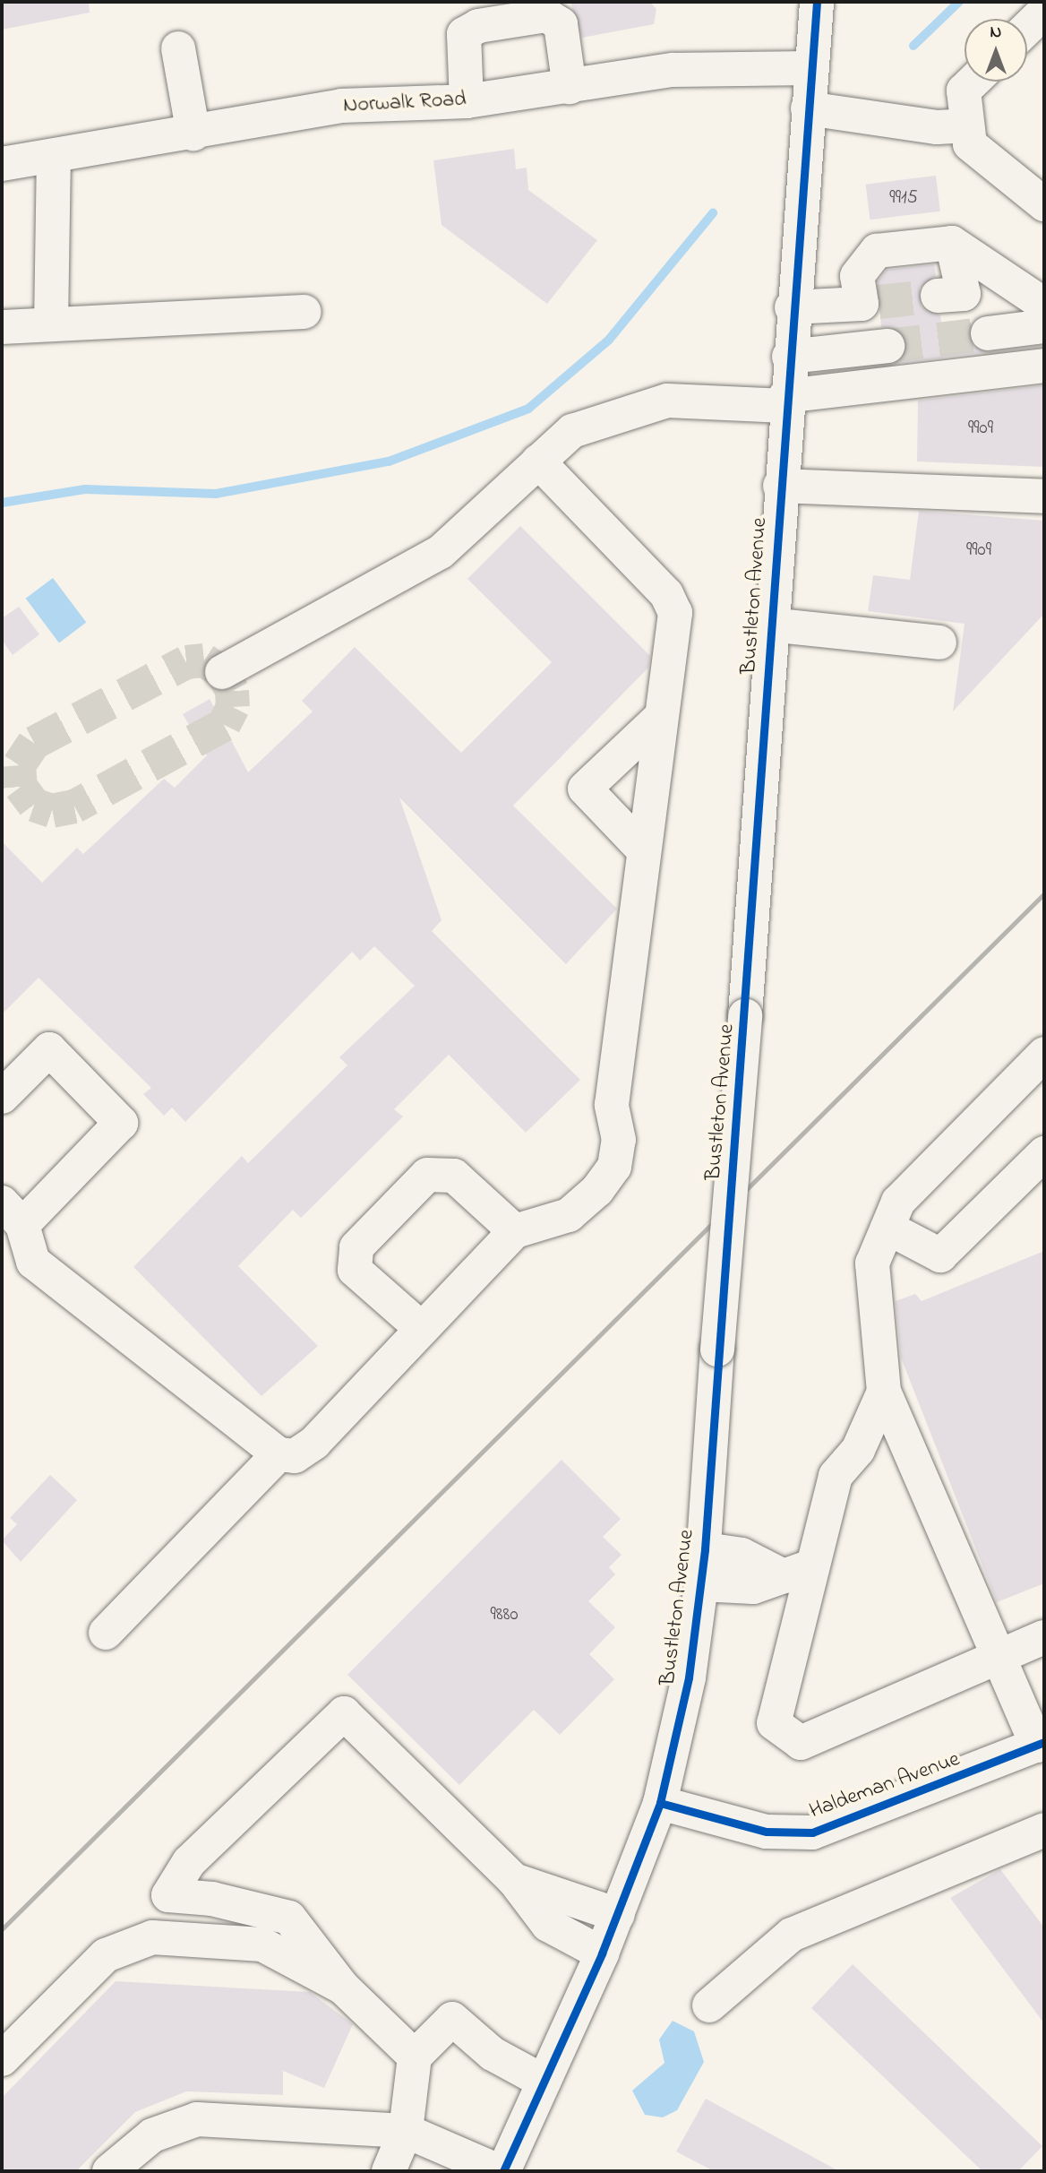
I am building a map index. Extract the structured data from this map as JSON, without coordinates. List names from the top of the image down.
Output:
{
  "streets": {
    "main road": ["Norwalk Road", "Bustleton Avenue", "Haldeman Avenue"]
  },
  "crossings": [
    ["Norwalk Road", "Bustleton Avenue"],
    ["Bustleton Avenue", "Haldeman Avenue"]
  ],
  "house_numbers": [
    "9915",
    "9909",
    "9909",
    "9880"
  ],
  "north": "top"
}
